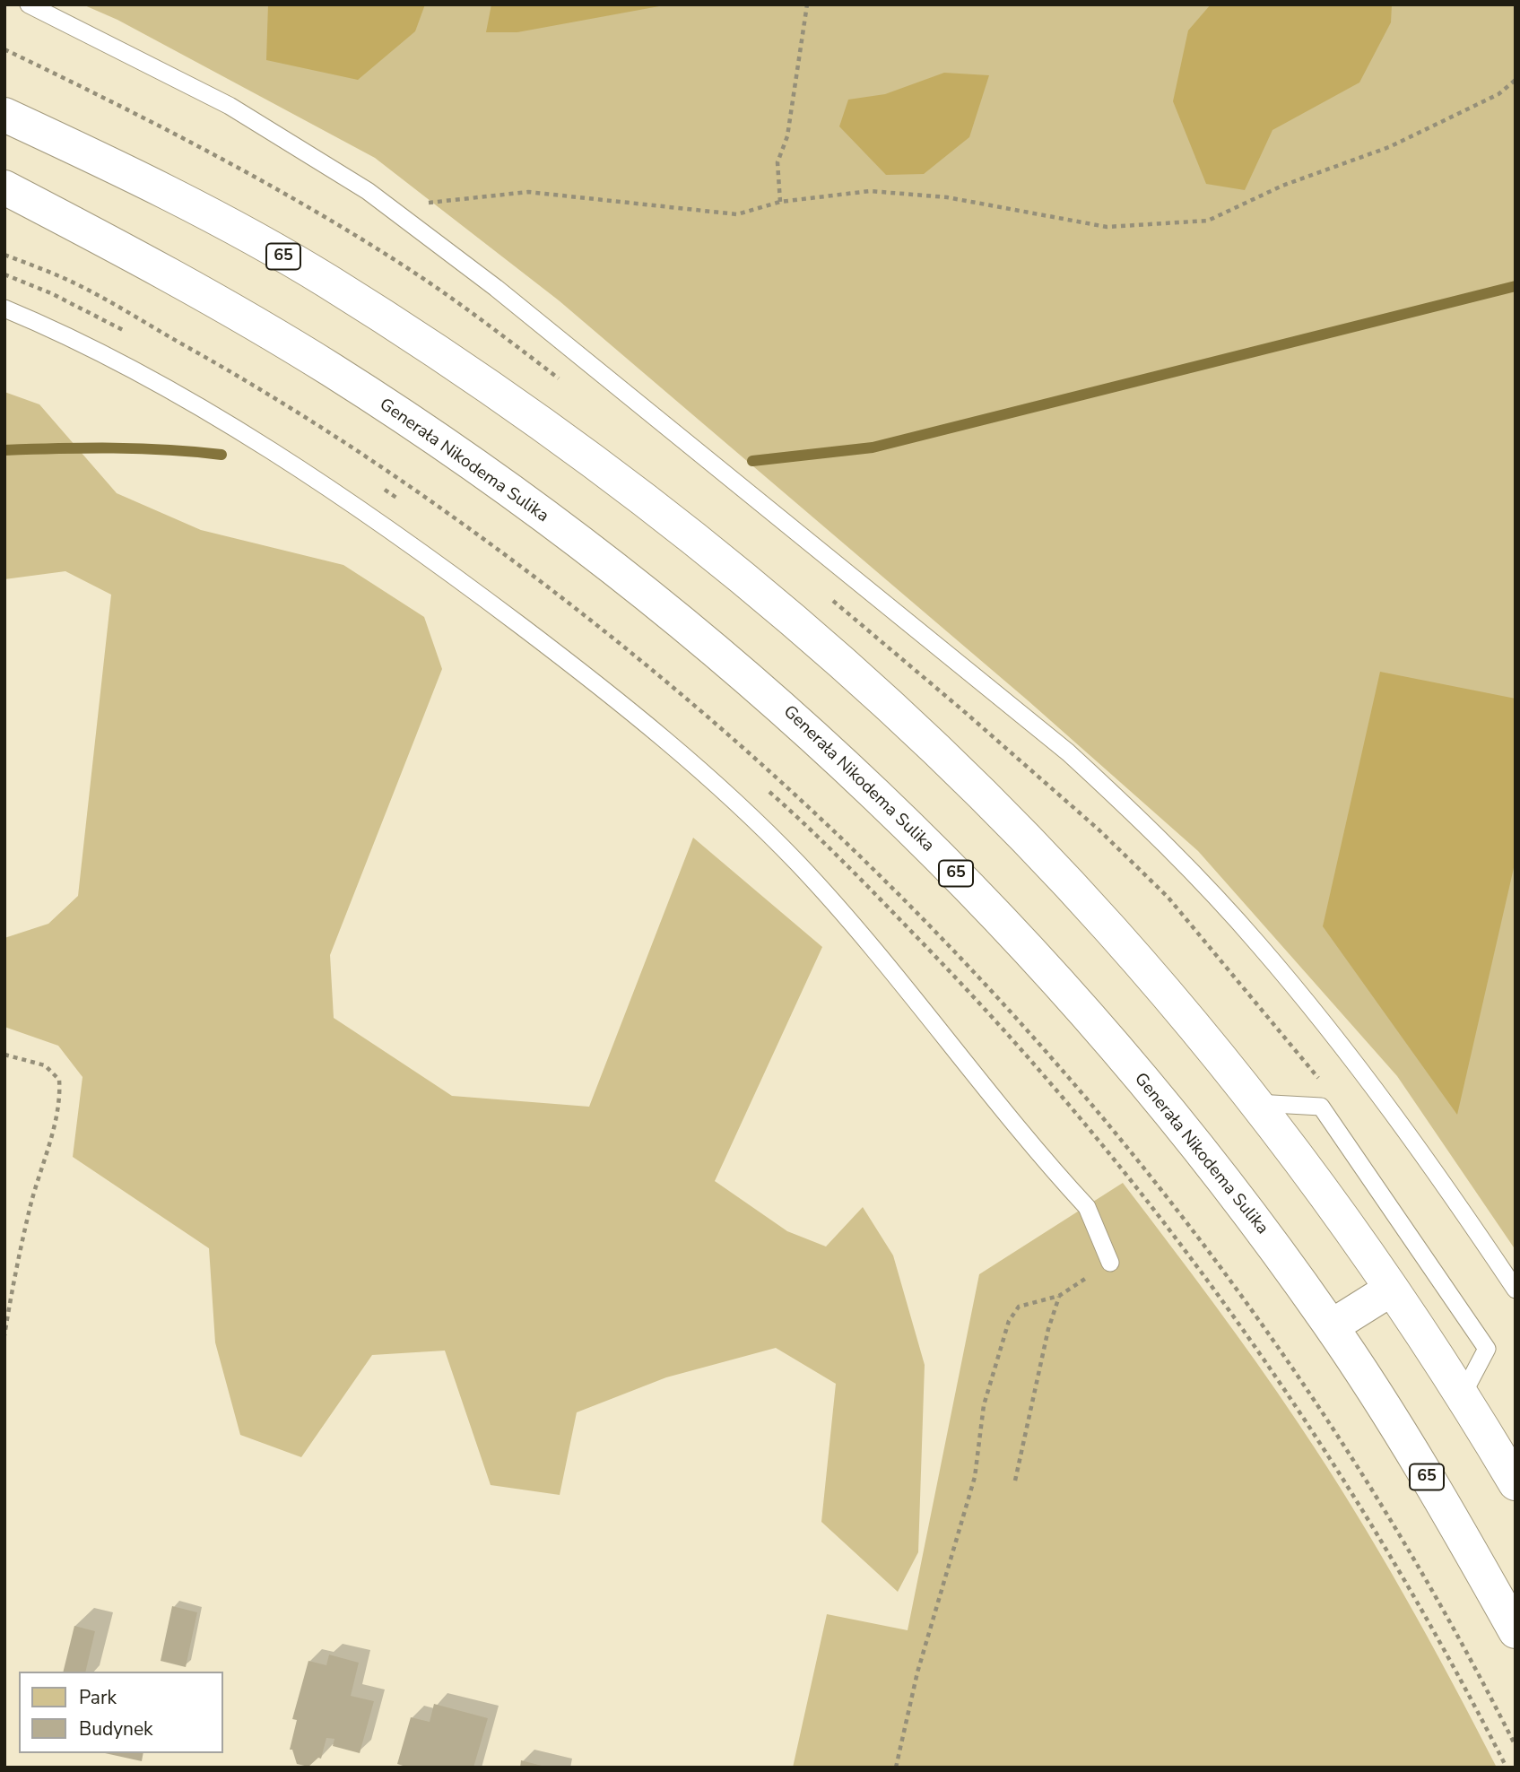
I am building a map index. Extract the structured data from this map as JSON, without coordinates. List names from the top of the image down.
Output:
{
  "streets": {
    "highway": ["65", "Generała Nikodema Sulika"]
  },
  "legend": ["Park", "Budynek"]
}
